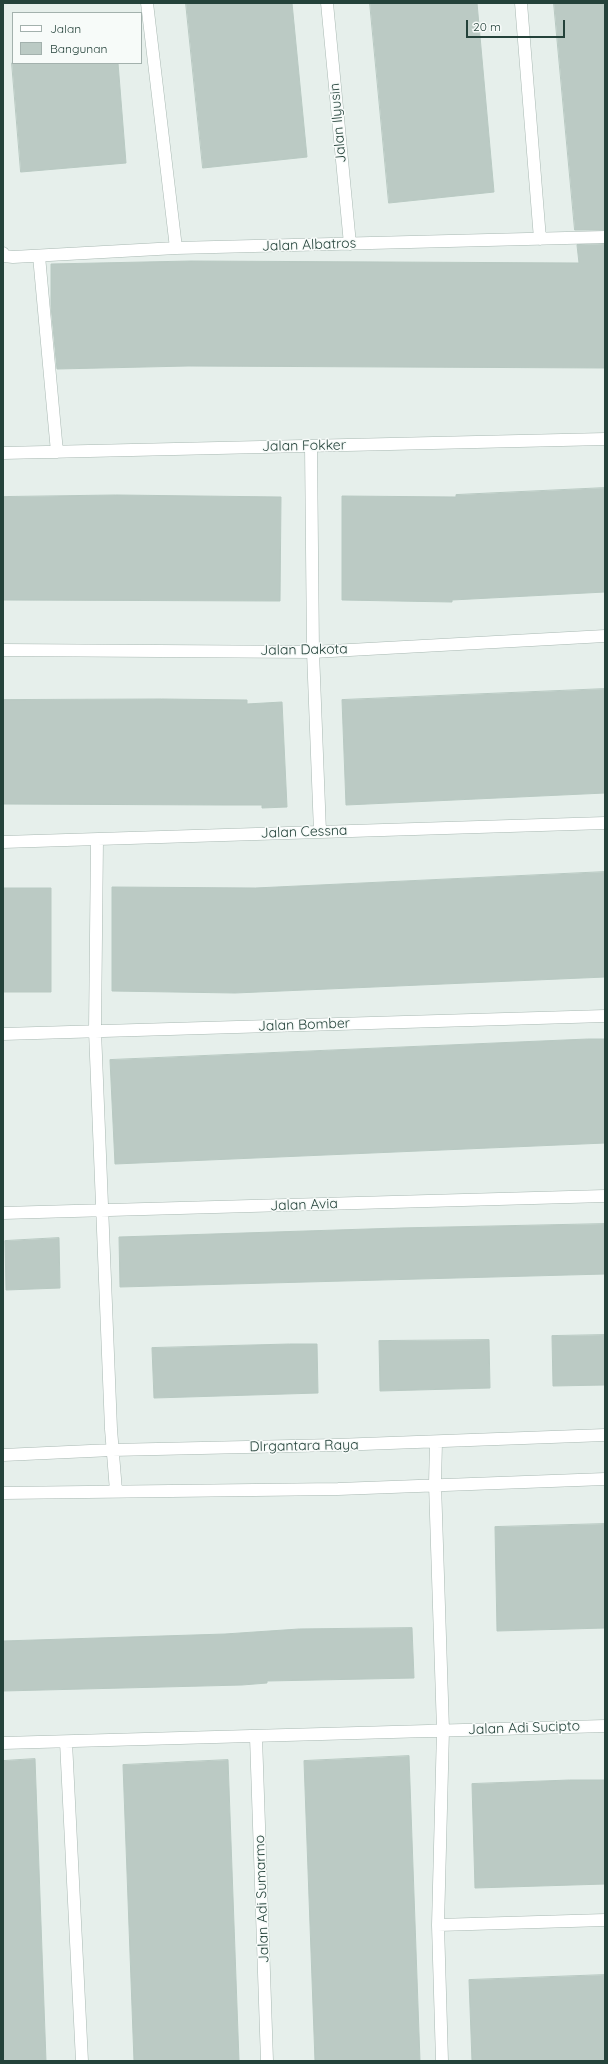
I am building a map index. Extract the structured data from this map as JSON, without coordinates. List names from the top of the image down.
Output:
{
  "streets": {
    "street": [
      "Jalan Ilyusin",
      "Jalan Albatros",
      "Jalan Fokker",
      "Jalan Dakota",
      "Jalan Cessna",
      "Jalan Bomber",
      "Jalan Avia",
      "DIrgantara Raya",
      "Jalan Adi Sucipto",
      "Jalan Adi Sumarmo"
    ]
  },
  "crossings": [
    ["Jalan Ilyusin", "Jalan Albatros"],
    ["Jalan Adi Sucipto", "Jalan Adi Sumarmo"]
  ],
  "legend": ["Jalan", "Bangunan"],
  "scale_bar": "20 m"
}
